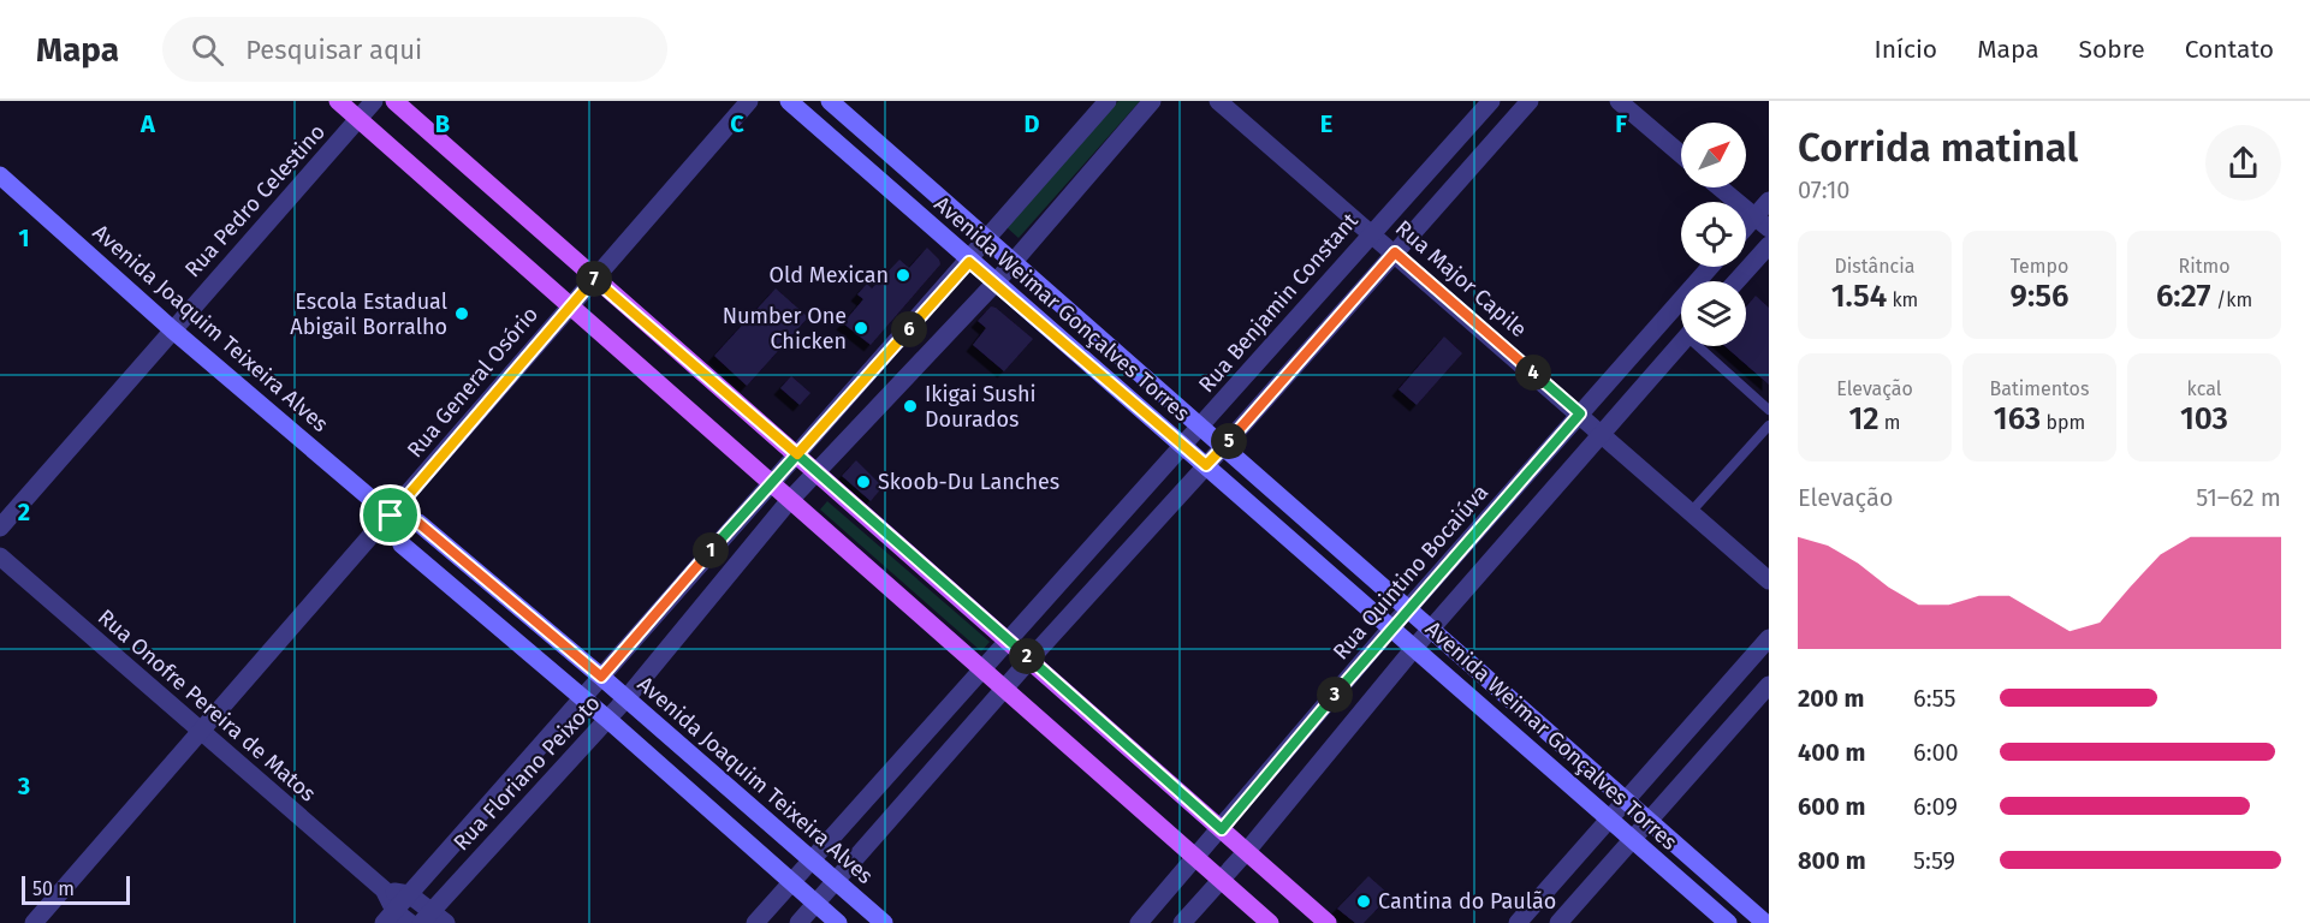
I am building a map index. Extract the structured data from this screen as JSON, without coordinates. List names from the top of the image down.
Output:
{
  "streets": {
    "main road": ["Avenida Weimar Gonçalves Torres", "Avenida Joaquim Teixeira Alves"],
    "street": [
      "Rua Pedro Celestino",
      "Rua Major Capile",
      "Rua Benjamin Constant",
      "Rua General Osório",
      "Rua Quintino Bocaiúva",
      "Rua Onofre Pereira de Matos",
      "Rua Floriano Peixoto"
    ]
  },
  "crossings": [
    ["Rua Pedro Celestino", "Avenida Joaquim Teixeira Alves"],
    ["Rua Major Capile", "Rua Benjamin Constant"],
    ["Rua Major Capile", "Rua Quintino Bocaiúva"],
    ["Rua Benjamin Constant", "Avenida Weimar Gonçalves Torres"],
    ["Rua Benjamin Constant", "Avenida Joaquim Teixeira Alves"],
    ["Avenida Weimar Gonçalves Torres", "Rua Quintino Bocaiúva"],
    ["Avenida Weimar Gonçalves Torres", "Rua Floriano Peixoto"],
    ["Avenida Joaquim Teixeira Alves", "Rua General Osório"],
    ["Avenida Joaquim Teixeira Alves", "Rua Floriano Peixoto"],
    ["Rua General Osório", "Rua Onofre Pereira de Matos"],
    ["Rua Onofre Pereira de Matos", "Rua Floriano Peixoto"]
  ],
  "places": [
    "Old Mexican",
    "Escola Estadual Abigail Borralho",
    "Number One Chicken",
    "Ikigai Sushi Dourados",
    "Skoob-Du Lanches",
    "Cantina do Paulão"
  ],
  "scale_bar": "50 m",
  "north": "top right",
  "page": {
    "header": "Mapa",
    "search": "Pesquisar aqui",
    "nav": [
      "Início",
      "Mapa",
      "Sobre",
      "Contato"
    ],
    "heading": ["Corrida matinal", "07:10"],
    "stats": [
      ["Distância", "1.54 km"],
      ["Tempo", "9:56"],
      ["Ritmo", "6:27 /km"],
      ["Elevação", "12 m"],
      ["Batimentos", "163 bpm"],
      ["kcal", "103"]
    ],
    "pins": [
      "7",
      "6",
      "4",
      "5",
      "1",
      "2",
      "3"
    ],
    "chart": ["Elevação", "51–62 m"],
    "list": [
      {
        "name": "200 m",
        "note": "6:55"
      },
      {
        "name": "400 m",
        "note": "6:00"
      },
      {
        "name": "600 m",
        "note": "6:09"
      },
      {
        "name": "800 m",
        "note": "5:59"
      }
    ],
    "scale": "50 m"
  },
  "grid": {
    "columns": [
      "A",
      "B",
      "C",
      "D",
      "E",
      "F"
    ],
    "rows": ["1", "2", "3"]
  }
}
